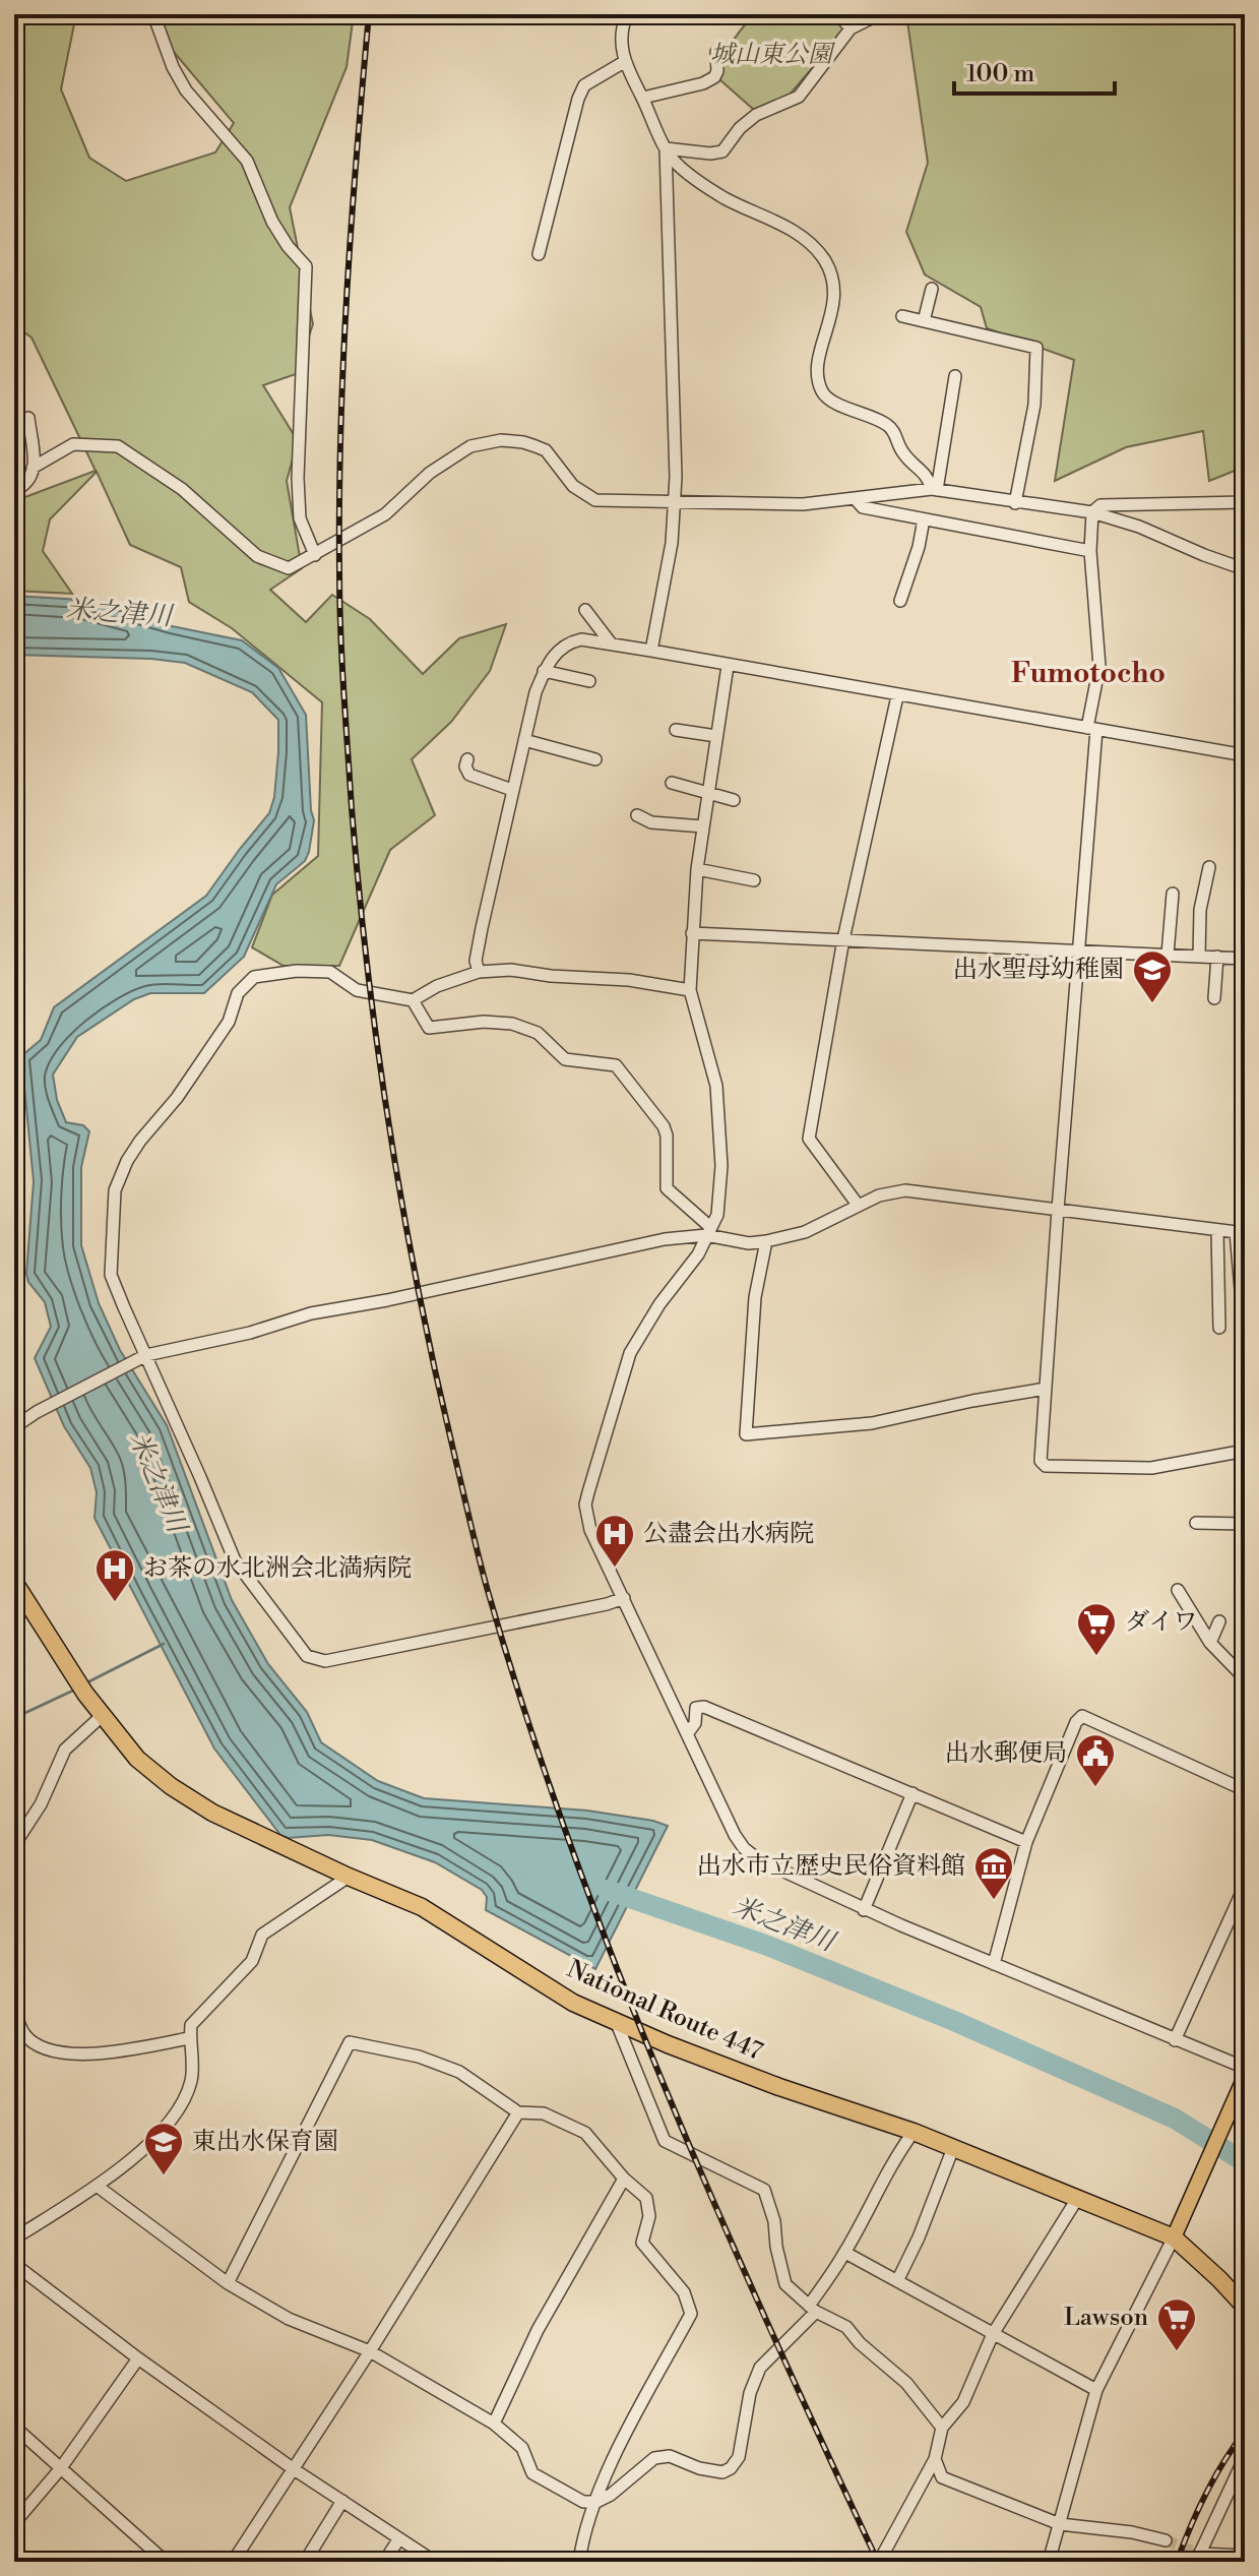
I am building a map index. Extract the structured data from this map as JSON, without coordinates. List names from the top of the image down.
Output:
{
  "streets": {
    "highway": ["National Route 447"]
  },
  "districts": ["Fumotocho"],
  "water": ["米之津川"],
  "parks": ["城山東公園"],
  "places": {
    "school or university": ["出水聖母幼稚園", "東出水保育園"],
    "hospital": ["公盡会出水病院", "お茶の水北洲会北満病院"],
    "supermarket": ["ダイワ", "Lawson"],
    "public building": ["出水郵便局"],
    "museum": ["出水市立歴史民俗資料館"]
  },
  "scale_bar": "100 m"
}
